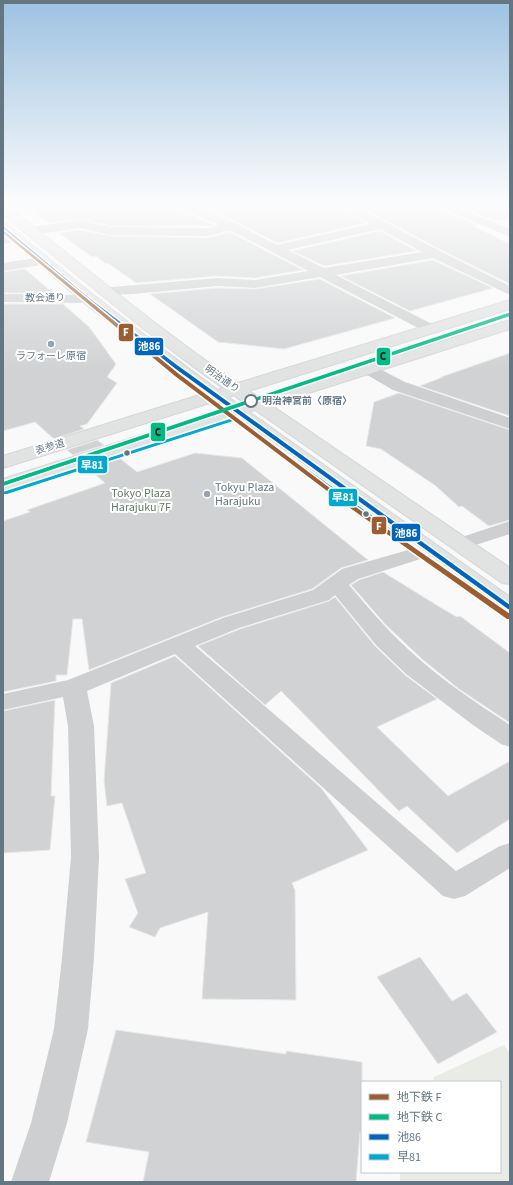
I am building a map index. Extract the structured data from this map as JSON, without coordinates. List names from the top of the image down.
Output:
{
  "streets": {
    "main road": ["明治通り", "表参道"],
    "street": ["教会通り"]
  },
  "crossings": [
    ["教会通り", "明治通り"],
    ["明治通り", "表参道"]
  ],
  "parks": ["Tokyo Plaza Harajuku 7F"],
  "places": ["ラフォーレ原宿", "明治神宮前〈原宿〉", "Tokyu Plaza Harajuku"],
  "lines": [
    "metro line F",
    "transit line 池86",
    "metro line C",
    "transit line 早81"
  ],
  "legend": [
    "地下鉄 F",
    "地下鉄 C",
    "池86",
    "早81"
  ]
}
